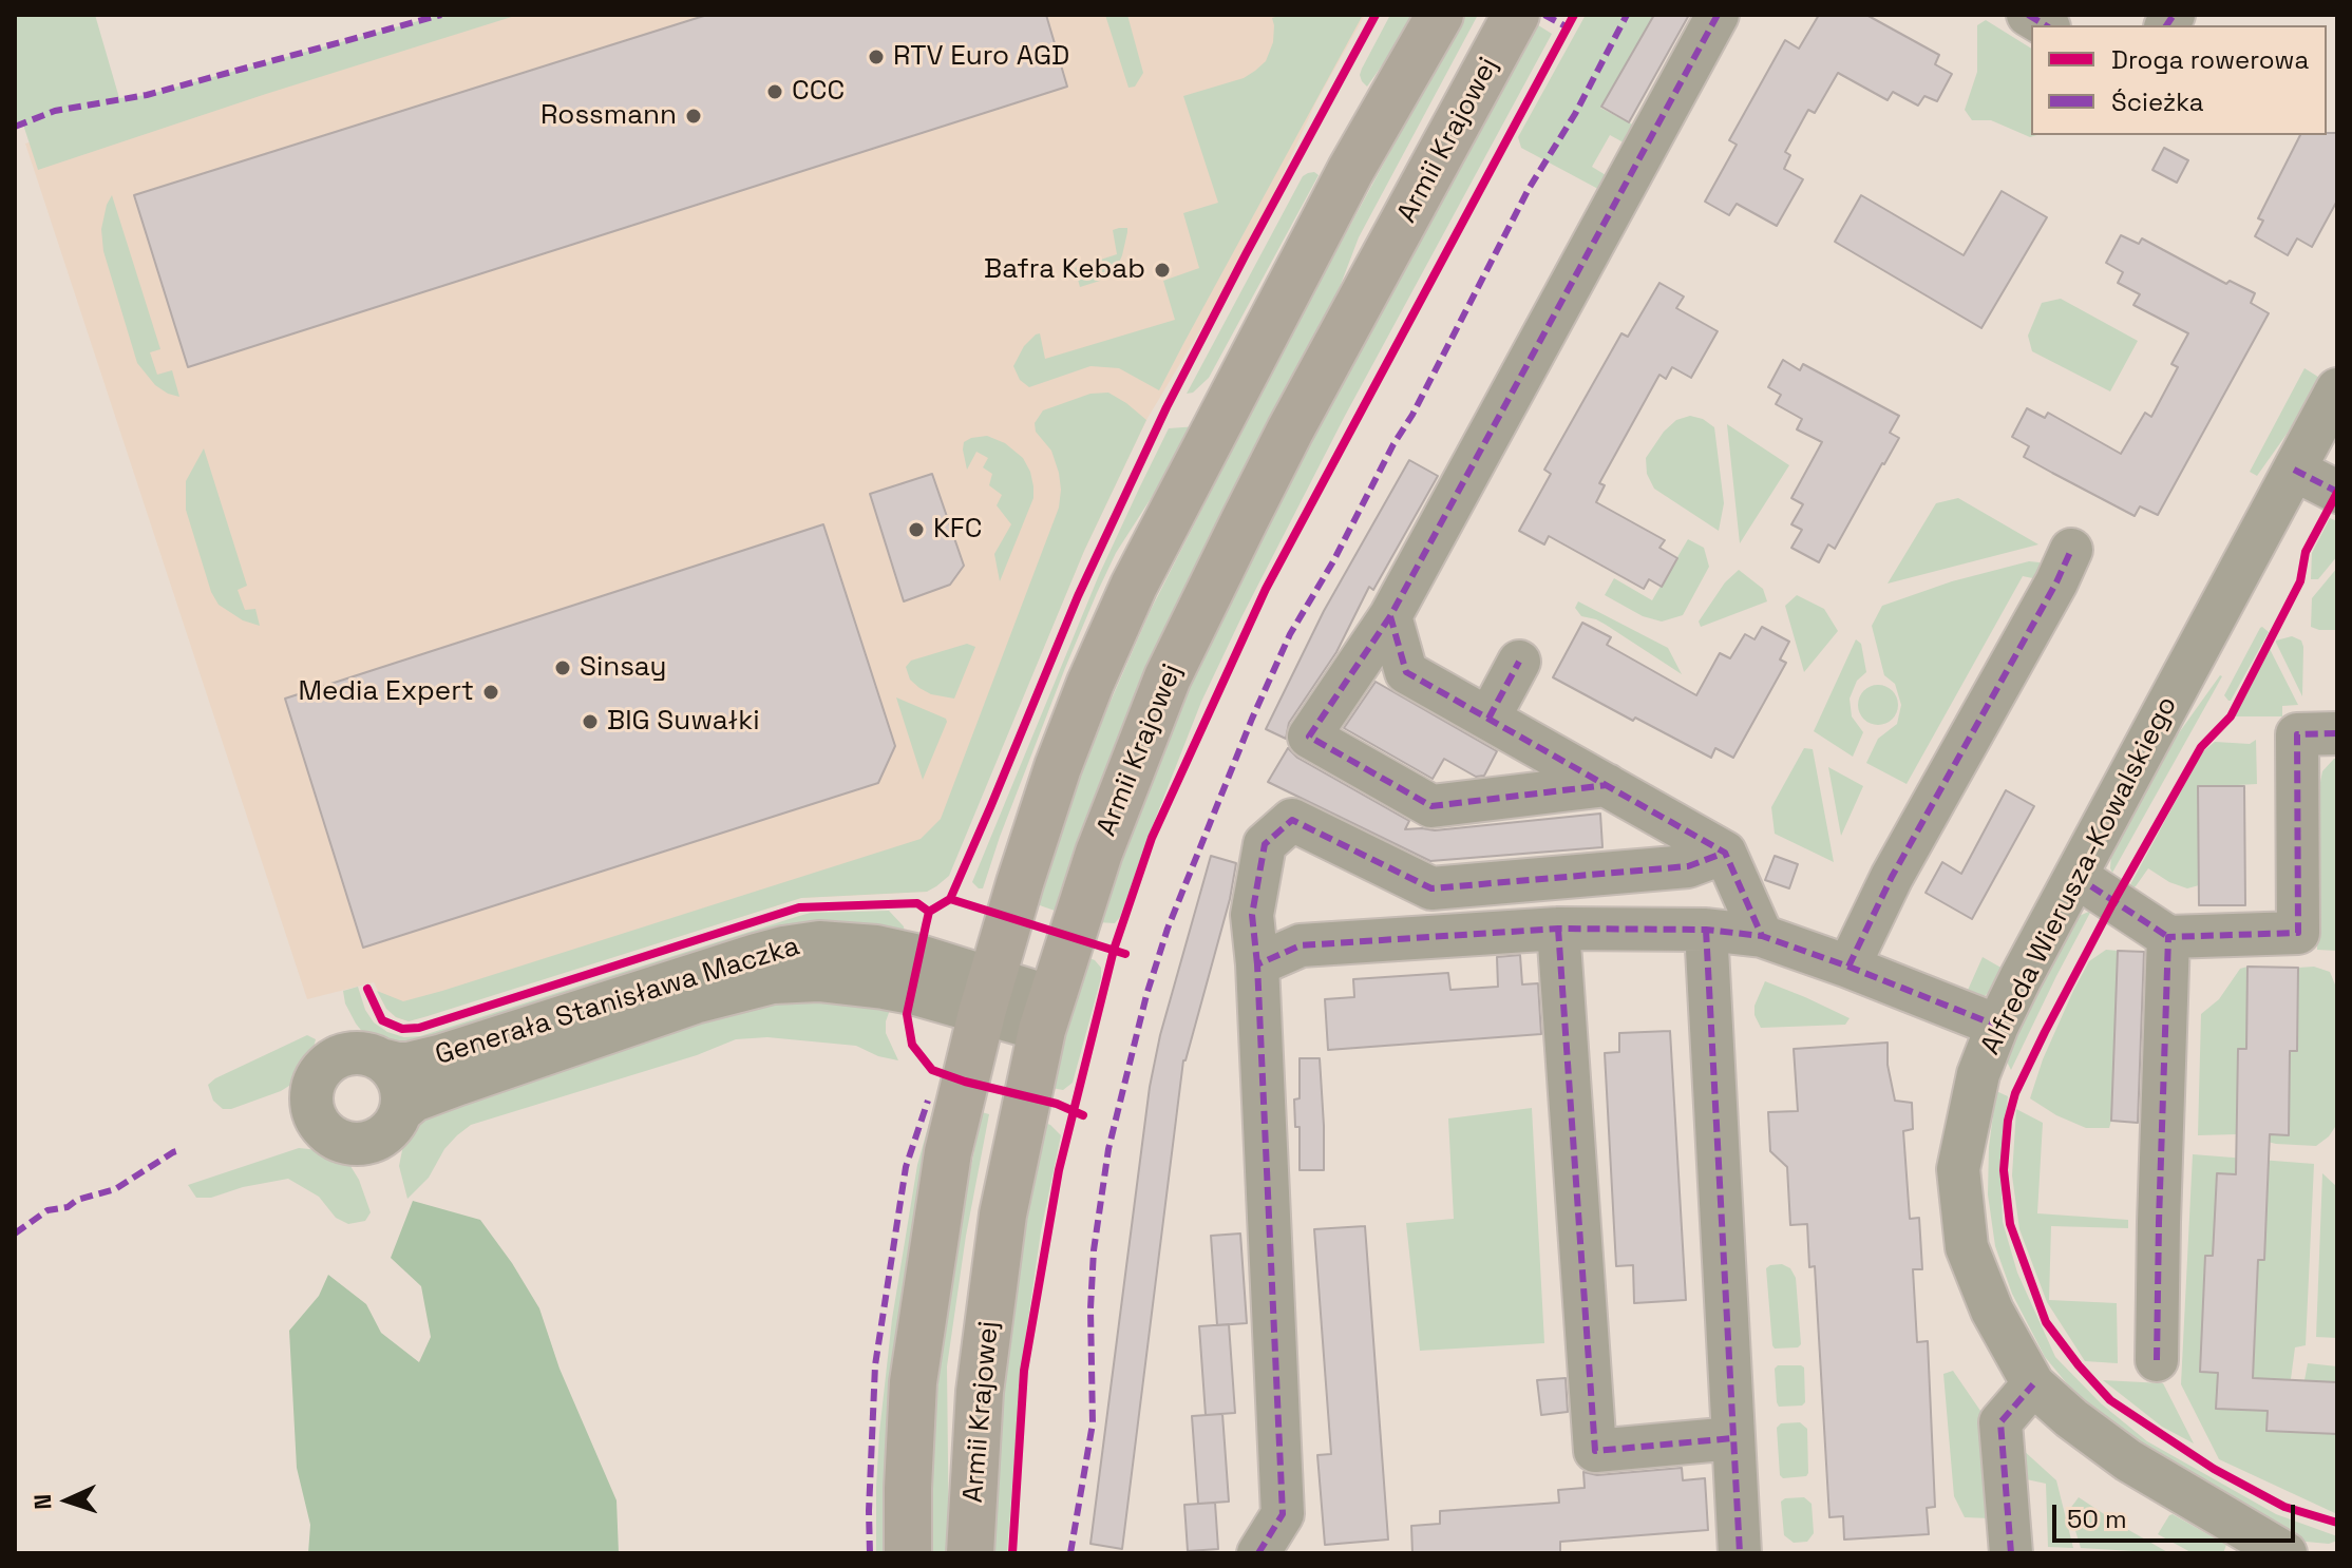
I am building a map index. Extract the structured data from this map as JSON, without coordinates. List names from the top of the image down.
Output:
{
  "streets": {
    "main road": ["Armii Krajowej"],
    "street": ["Alfreda Wierusza-Kowalskiego", "Generała Stanisława Maczka"]
  },
  "crossings": [
    ["Armii Krajowej", "Generała Stanisława Maczka"]
  ],
  "places": [
    "RTV Euro AGD",
    "CCC",
    "Rossmann",
    "Bafra Kebab",
    "KFC",
    "Sinsay",
    "Media Expert",
    "BIG Suwałki"
  ],
  "legend": ["Droga rowerowa", "Ścieżka"],
  "scale_bar": "50 m",
  "north": "left"
}
